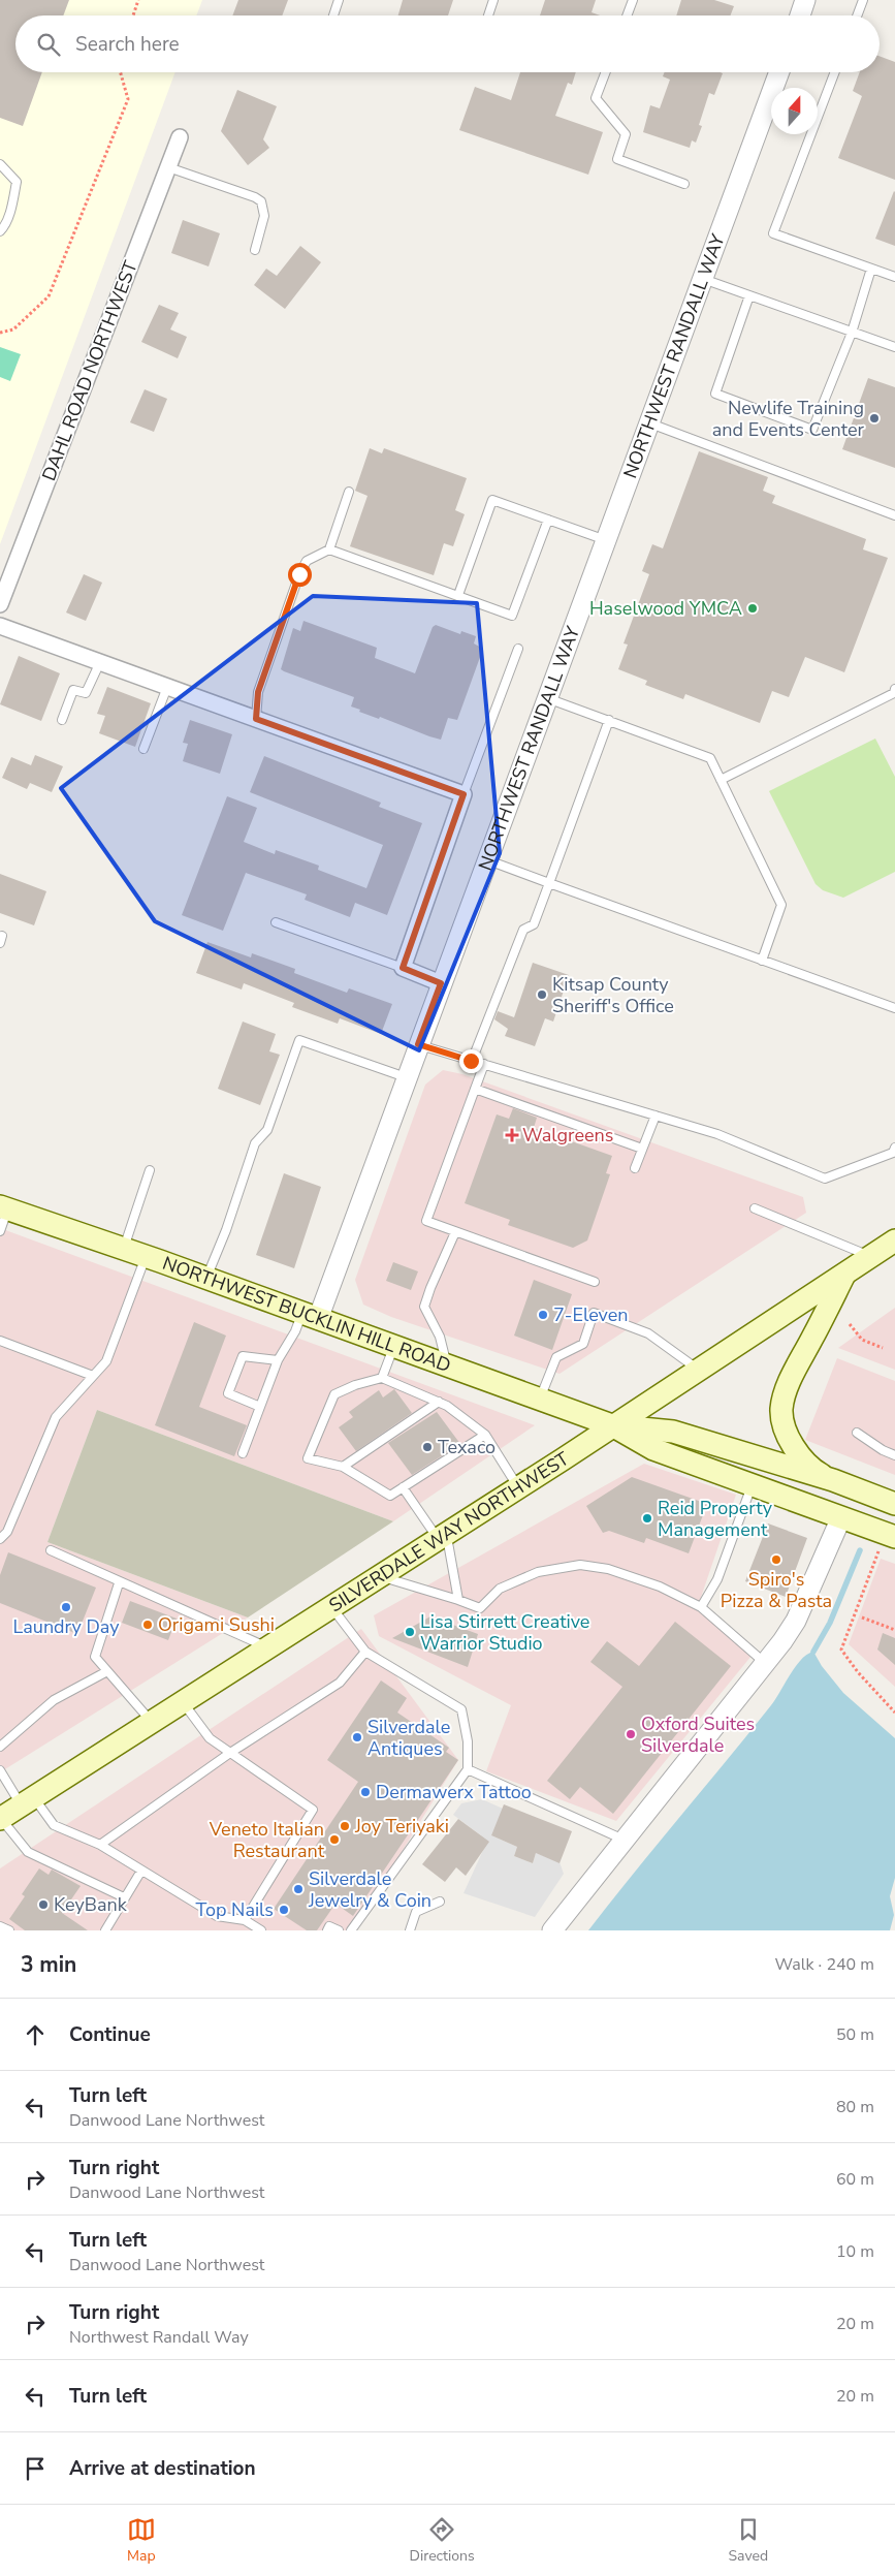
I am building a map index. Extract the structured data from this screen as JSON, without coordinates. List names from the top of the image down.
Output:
{
  "streets": {
    "main road": ["NORTHWEST BUCKLIN HILL ROAD", "SILVERDALE WAY NORTHWEST"],
    "street": ["NORTHWEST RANDALL WAY", "DAHL ROAD NORTHWEST"]
  },
  "crossings": [
    ["NORTHWEST RANDALL WAY", "NORTHWEST BUCKLIN HILL ROAD"],
    ["NORTHWEST BUCKLIN HILL ROAD", "SILVERDALE WAY NORTHWEST"]
  ],
  "places": {
    "other": [
      "Newlife Training and Events Center",
      "Haselwood YMCA",
      "Kitsap County Sheriff's Office",
      "7-Eleven",
      "Texaco",
      "Reid Property Management",
      "Spiro's Pizza & Pasta",
      "Laundry Day",
      "Origami Sushi",
      "Lisa Stirrett Creative Warrior Studio",
      "Oxford Suites Silverdale",
      "Silverdale Antiques",
      "Dermawerx Tattoo",
      "Joy Teriyaki",
      "Veneto Italian Restaurant",
      "Silverdale Jewelry & Coin",
      "KeyBank",
      "Top Nails"
    ],
    "health": ["Walgreens"]
  },
  "north": "top",
  "page": {
    "search": "Search here",
    "heading": ["3 min", "Walk · 240 m"],
    "list": [
      ["Continue", "50 m"],
      ["Turn left", "Danwood Lane Northwest", "80 m"],
      ["Turn right", "Danwood Lane Northwest", "60 m"],
      ["Turn left", "Danwood Lane Northwest", "10 m"],
      ["Turn right", "Northwest Randall Way", "20 m"],
      ["Turn left", "20 m"],
      "Arrive at destination"
    ],
    "nav": ["Map", "Directions", "Saved"]
  }
}
